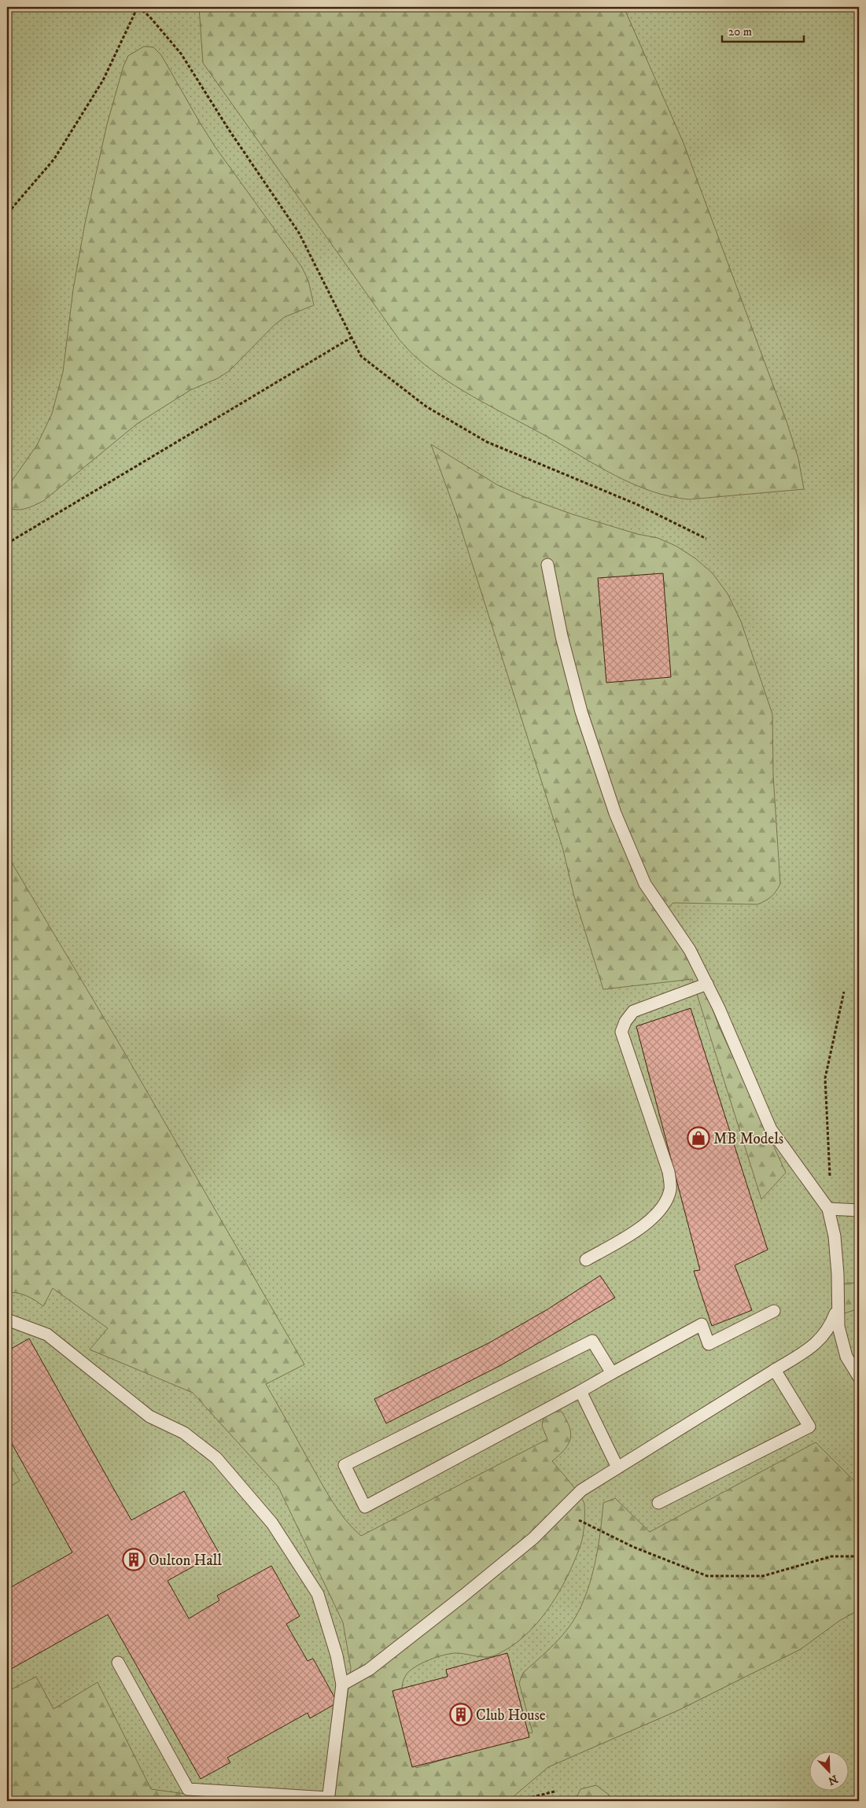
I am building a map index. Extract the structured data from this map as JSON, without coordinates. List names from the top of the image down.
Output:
{
  "places": {
    "shop": ["MB Models"],
    "building": ["Oulton Hall", "Club House"]
  },
  "scale_bar": "20 m",
  "north": "bottom right"
}
